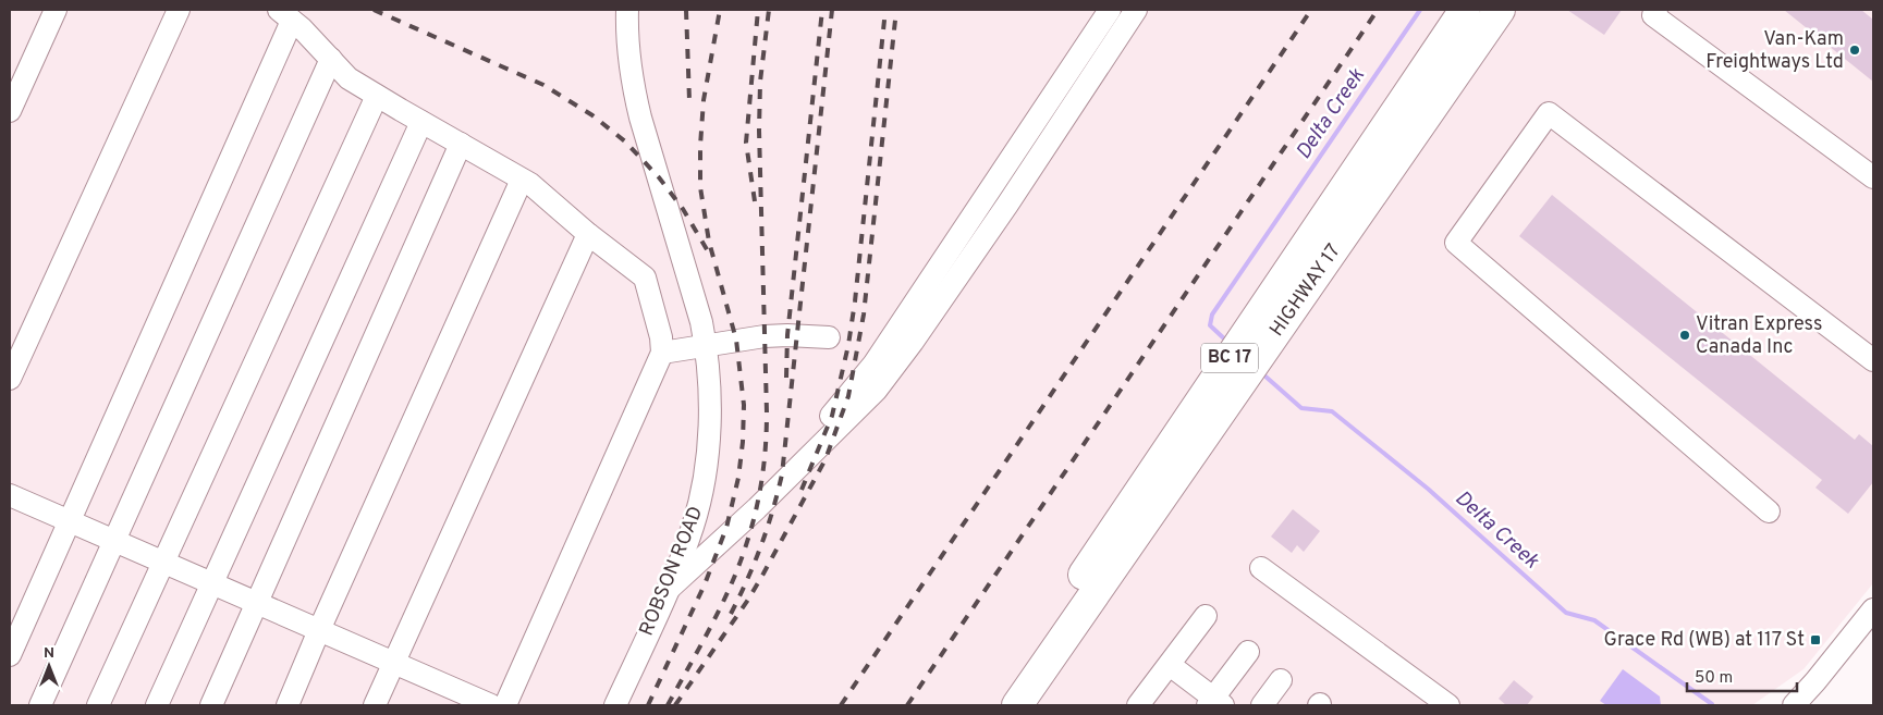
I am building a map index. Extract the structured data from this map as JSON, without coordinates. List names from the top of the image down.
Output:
{
  "streets": {
    "highway": ["HIGHWAY 17", "BC 17"],
    "street": ["ROBSON ROAD"]
  },
  "water": ["Delta Creek"],
  "places": {
    "other": ["Van-Kam Freightways Ltd", "Vitran Express Canada Inc"],
    "transit": ["Grace Rd (WB) at 117 St"]
  },
  "scale_bar": "50 m",
  "north": "top"
}
